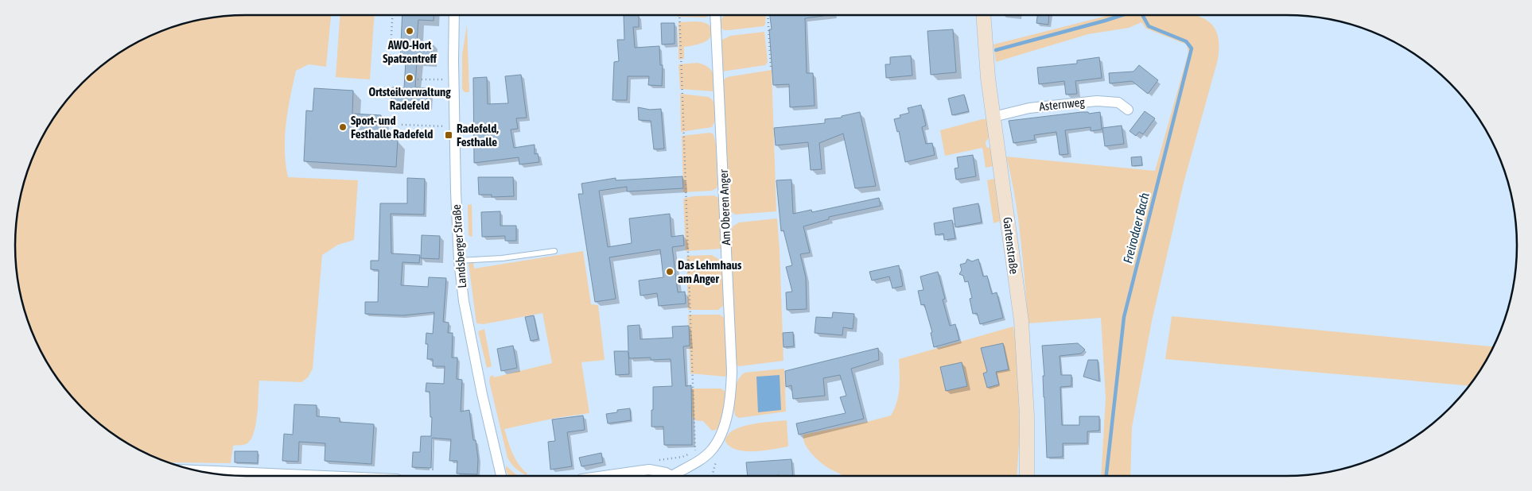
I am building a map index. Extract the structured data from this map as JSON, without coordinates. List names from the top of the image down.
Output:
{
  "streets": {
    "main road": ["Gartenstraße"],
    "street": ["Asternweg", "Am Oberen Anger", "Landsberger Straße"]
  },
  "crossings": [
    ["Asternweg", "Gartenstraße"]
  ],
  "water": ["Freirodaer Bach"],
  "places": {
    "other": [
      "AWO-Hort Spatzentreff",
      "Ortsteilverwaltung Radefeld",
      "Sport- und Festhalle Radefeld",
      "Das Lehmhaus am Anger"
    ],
    "transit": ["Radefeld, Festhalle"]
  }
}
